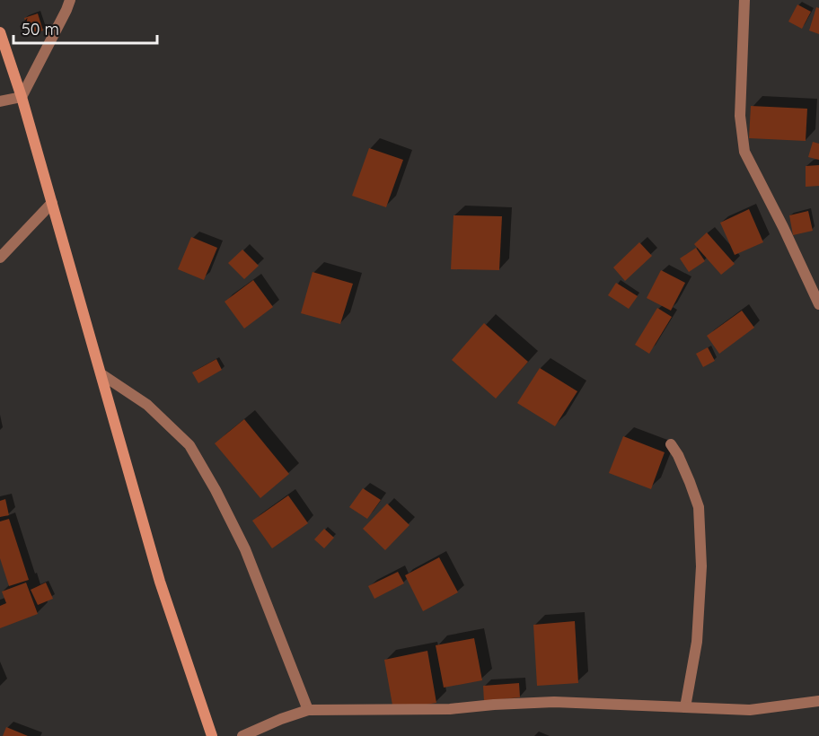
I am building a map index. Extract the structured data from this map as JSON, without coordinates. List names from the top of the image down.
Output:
{
  "scale_bar": "50 m"
}
